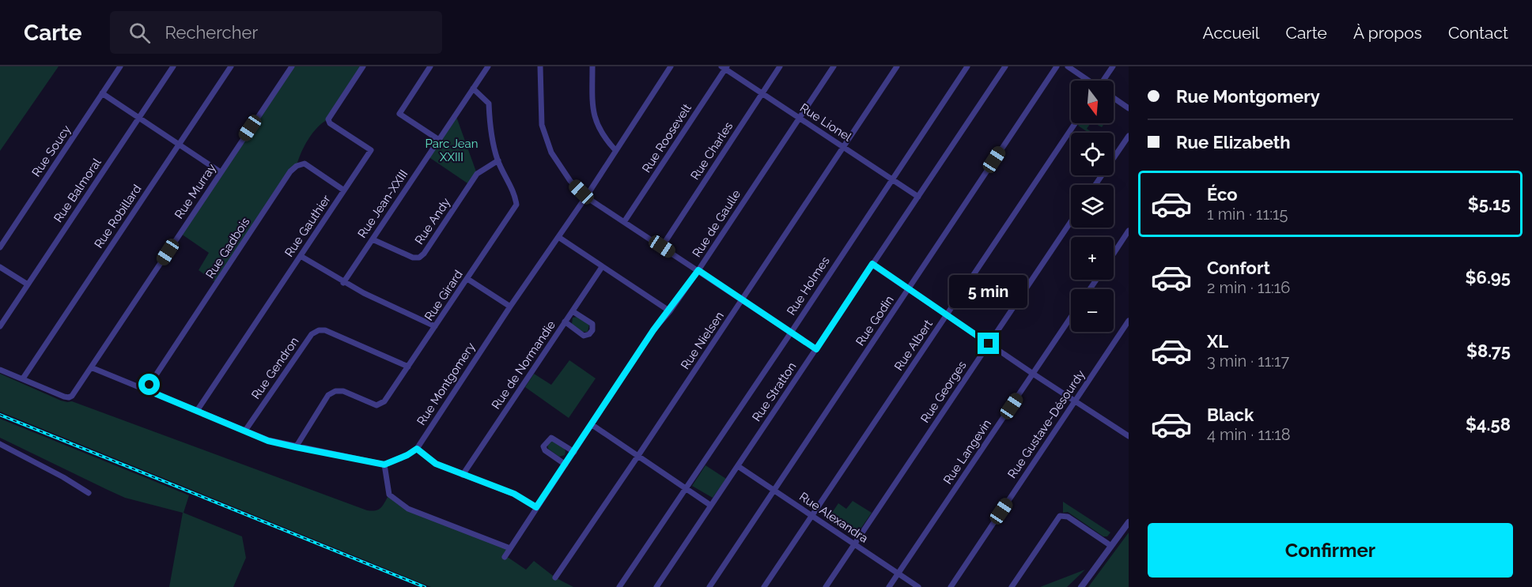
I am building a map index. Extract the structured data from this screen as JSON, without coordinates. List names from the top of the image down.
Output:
{
  "streets": {
    "street": [
      "Rue Lionel",
      "Rue Roosevelt",
      "Rue Soucy",
      "Rue Charles",
      "Rue Balmoral",
      "Rue Murray",
      "Rue Jean-XXIII",
      "Rue Robillard",
      "Rue Andy",
      "Rue de Gaulle",
      "Rue Gauthier",
      "Rue Gadbois",
      "Rue Holmes",
      "Rue Girard",
      "Rue Godin",
      "Rue Nielsen",
      "Rue Albert",
      "Rue de Normandie",
      "Rue Gendron",
      "Rue Montgomery",
      "Rue Stratton",
      "Rue Georges",
      "Rue Gustave-Désourdy",
      "Rue Langevin",
      "Rue Alexandra"
    ]
  },
  "crossings": [
    ["Rue Lionel", "Rue Roosevelt"],
    ["Rue Lionel", "Rue Charles"],
    ["Rue Lionel", "Rue de Gaulle"],
    ["Rue Lionel", "Rue Holmes"],
    ["Rue Lionel", "Rue Nielsen"],
    ["Rue Lionel", "Rue Stratton"],
    ["Rue Murray", "Rue Robillard"],
    ["Rue Jean-XXIII", "Rue Andy"],
    ["Rue Jean-XXIII", "Rue Girard"],
    ["Rue Andy", "Rue Girard"],
    ["Rue Gauthier", "Rue Gadbois"],
    ["Rue Girard", "Rue Gendron"],
    ["Rue Godin", "Rue Alexandra"],
    ["Rue Albert", "Rue Alexandra"],
    ["Rue Stratton", "Rue Alexandra"],
    ["Rue Georges", "Rue Alexandra"],
    ["Rue Langevin", "Rue Alexandra"]
  ],
  "parks": ["Parc Jean XXIII"],
  "north": "bottom",
  "page": {
    "header": "Carte",
    "search": "Rechercher",
    "nav": [
      "Accueil",
      "Carte",
      "À propos",
      "Contact"
    ],
    "banner": ["Rue Montgomery", "Rue Elizabeth"],
    "map_buttons": ["+", "−"],
    "list": [
      {
        "name": "Éco",
        "note": "1 min · 11:15",
        "value": "$5.15"
      },
      {
        "name": "Confort",
        "note": "2 min · 11:16",
        "value": "$6.95"
      },
      {
        "name": "XL",
        "note": "3 min · 11:17",
        "value": "$8.75"
      },
      {
        "name": "Black",
        "note": "4 min · 11:18",
        "value": "$4.58"
      }
    ],
    "bubble": "5 min",
    "buttons": "Confirmer"
  }
}
